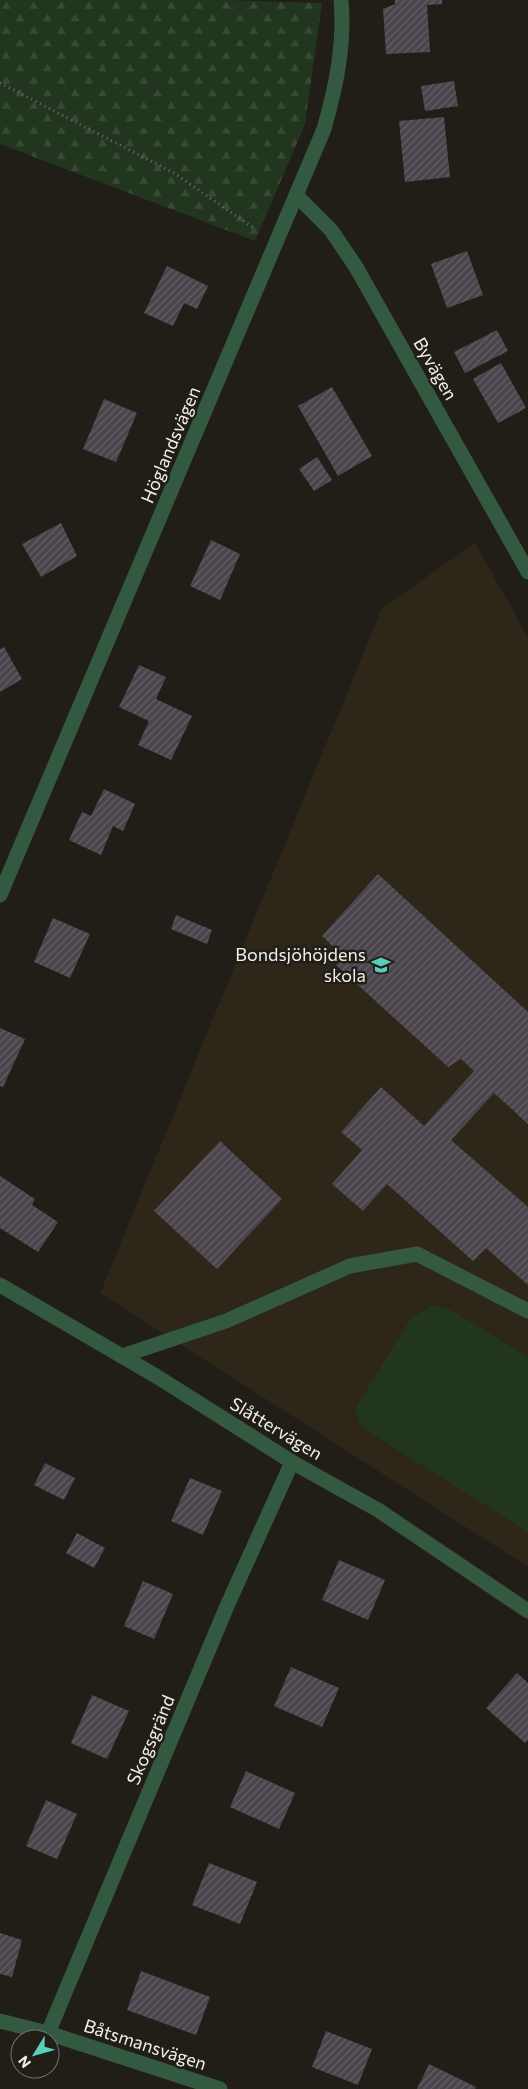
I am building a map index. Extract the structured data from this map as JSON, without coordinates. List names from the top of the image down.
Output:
{
  "streets": {
    "street": [
      "Byvägen",
      "Höglandsvägen",
      "Slåttervägen",
      "Skogsgränd",
      "Båtsmansvägen"
    ]
  },
  "crossings": [
    ["Byvägen", "Höglandsvägen"],
    ["Slåttervägen", "Skogsgränd"]
  ],
  "places": {
    "school or university": ["Bondsjöhöjdens skola"]
  },
  "north": "bottom left"
}
